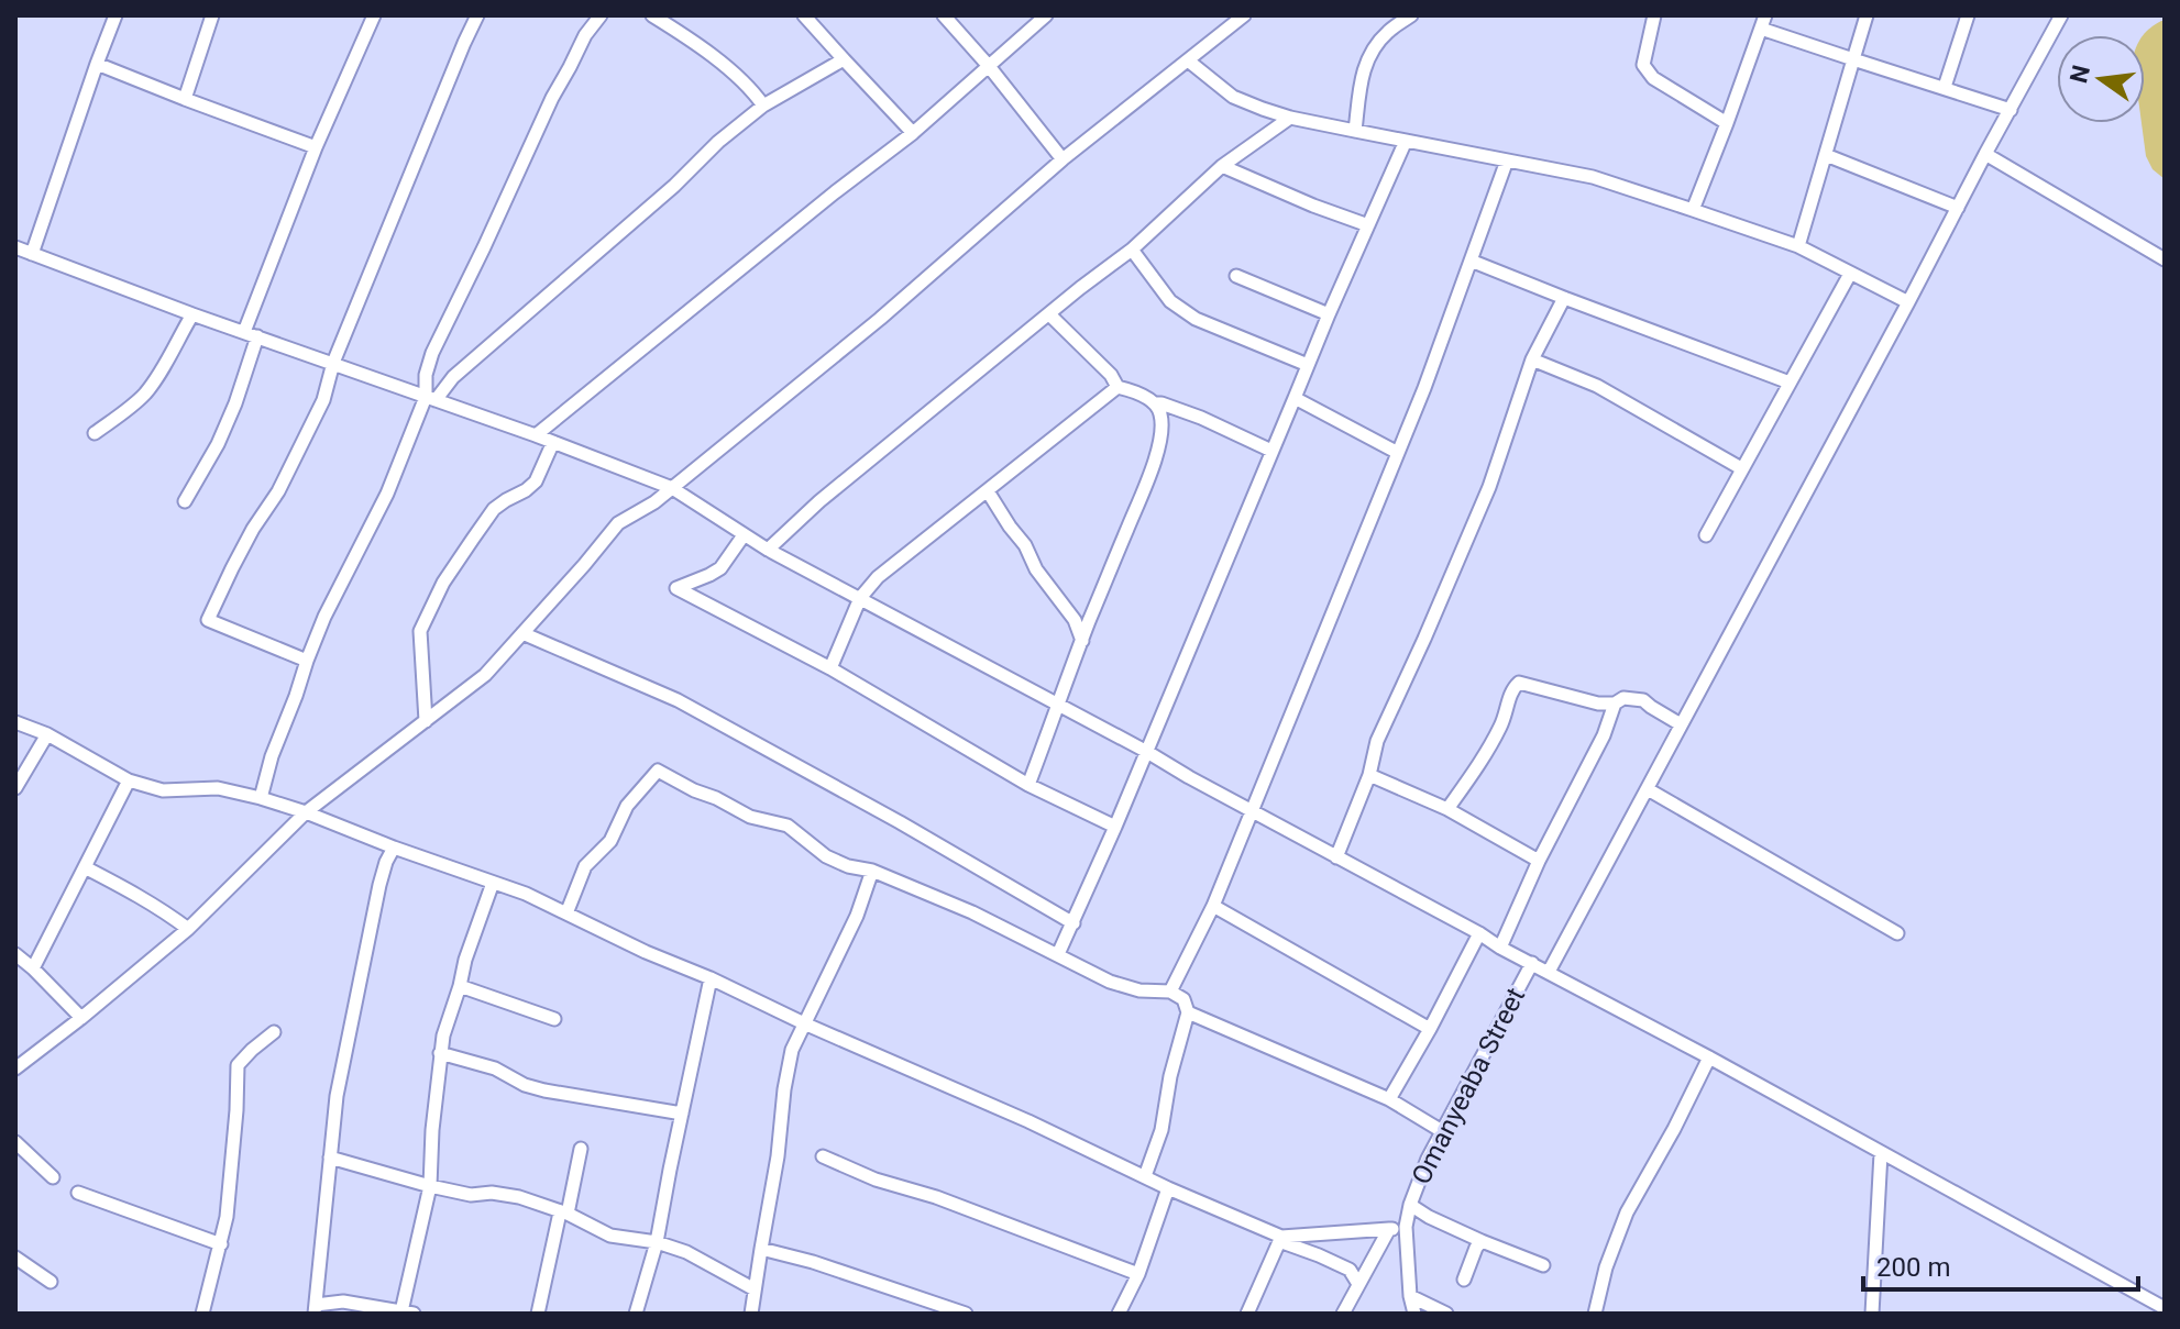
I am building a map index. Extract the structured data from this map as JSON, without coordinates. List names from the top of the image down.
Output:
{
  "streets": {
    "street": ["Omanyeaba Street"]
  },
  "scale_bar": "200 m",
  "north": "left"
}
